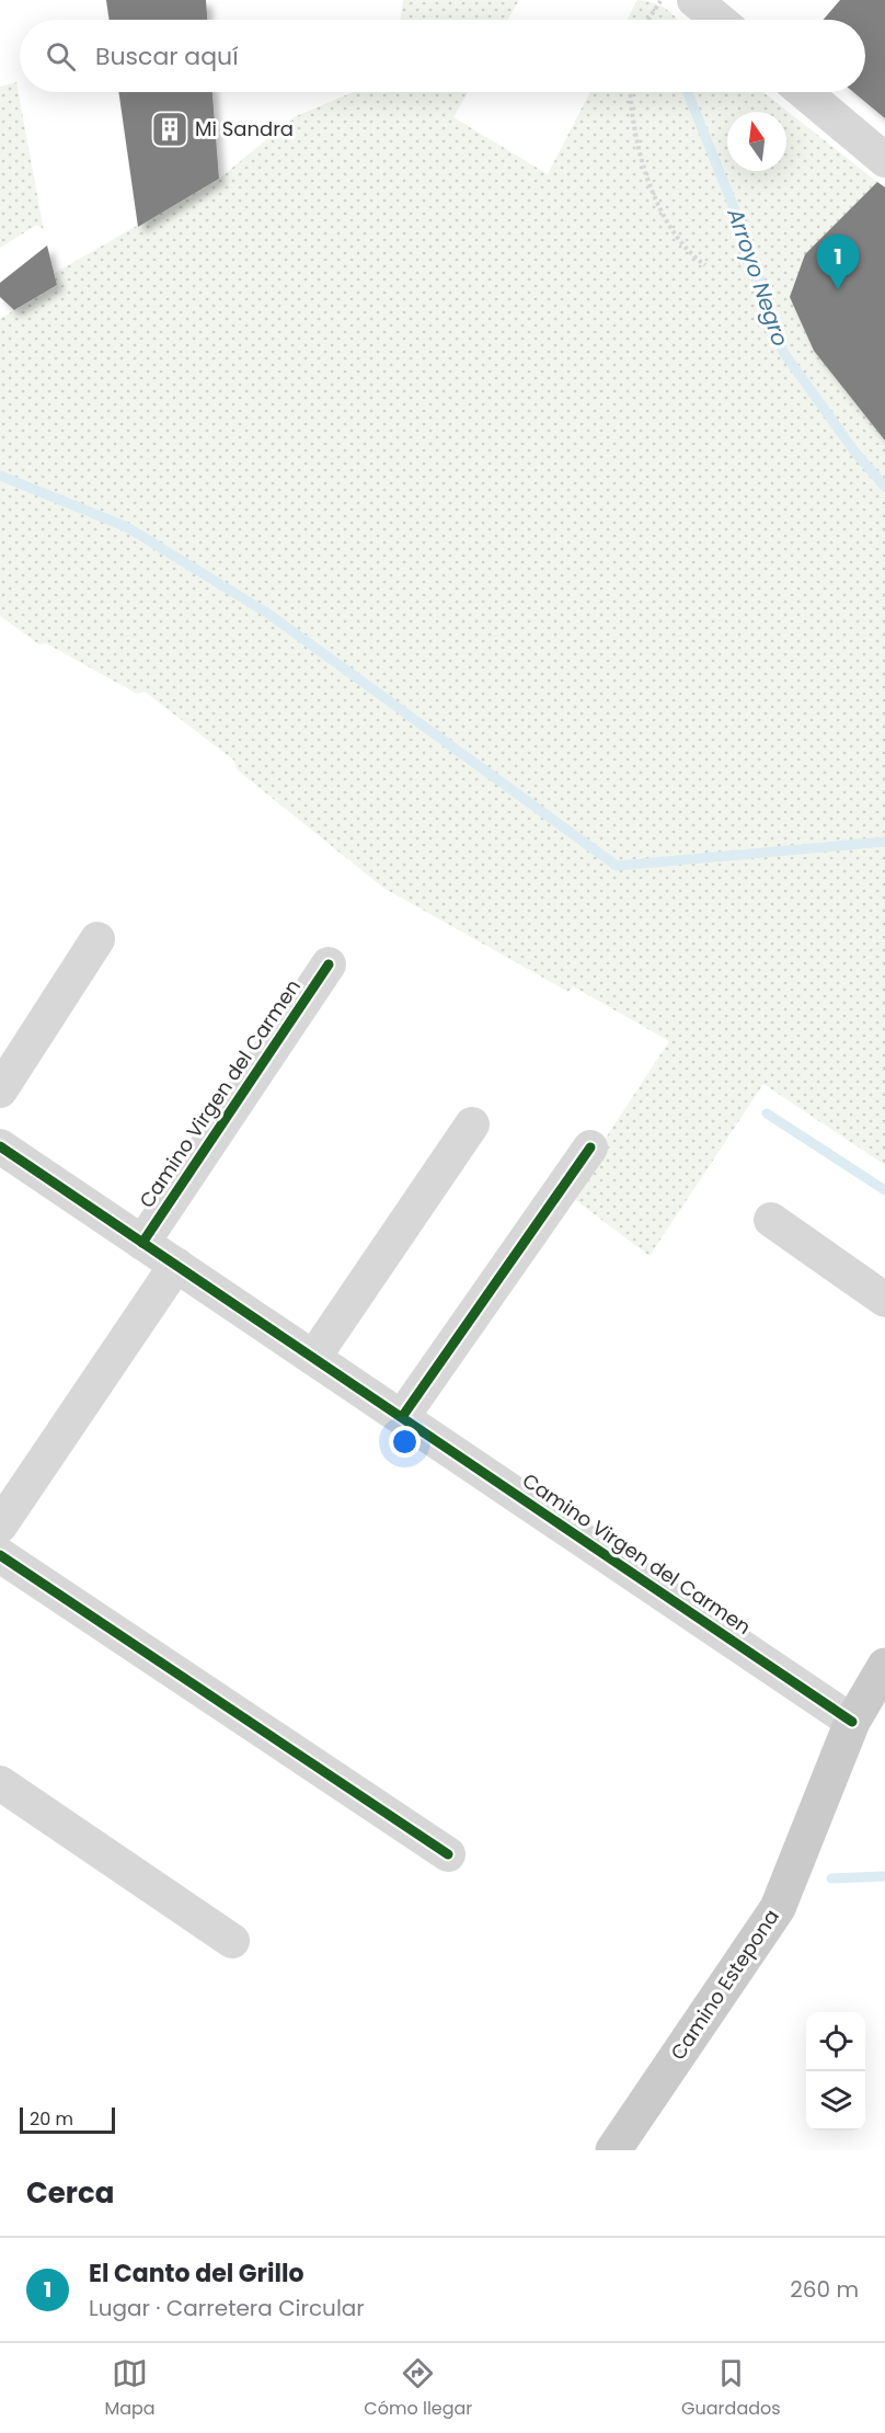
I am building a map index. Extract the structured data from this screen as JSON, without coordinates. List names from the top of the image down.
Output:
{
  "streets": {
    "main road": ["Camino Estepona"],
    "street": ["Camino Virgen del Carmen"]
  },
  "crossings": [
    ["Camino Virgen del Carmen", "Camino Estepona"]
  ],
  "water": ["Arroyo Negro"],
  "places": {
    "building": ["Mi Sandra"]
  },
  "scale_bar": "20 m",
  "north": "top",
  "page": {
    "search": "Buscar aquí",
    "pins": "1",
    "scale": "20 m",
    "heading": "Cerca",
    "list": [
      {
        "mark": "1",
        "name": "El Canto del Grillo",
        "note": "Lugar · Carretera Circular",
        "value": "260 m"
      }
    ],
    "nav": ["Mapa", "Cómo llegar", "Guardados"]
  }
}
